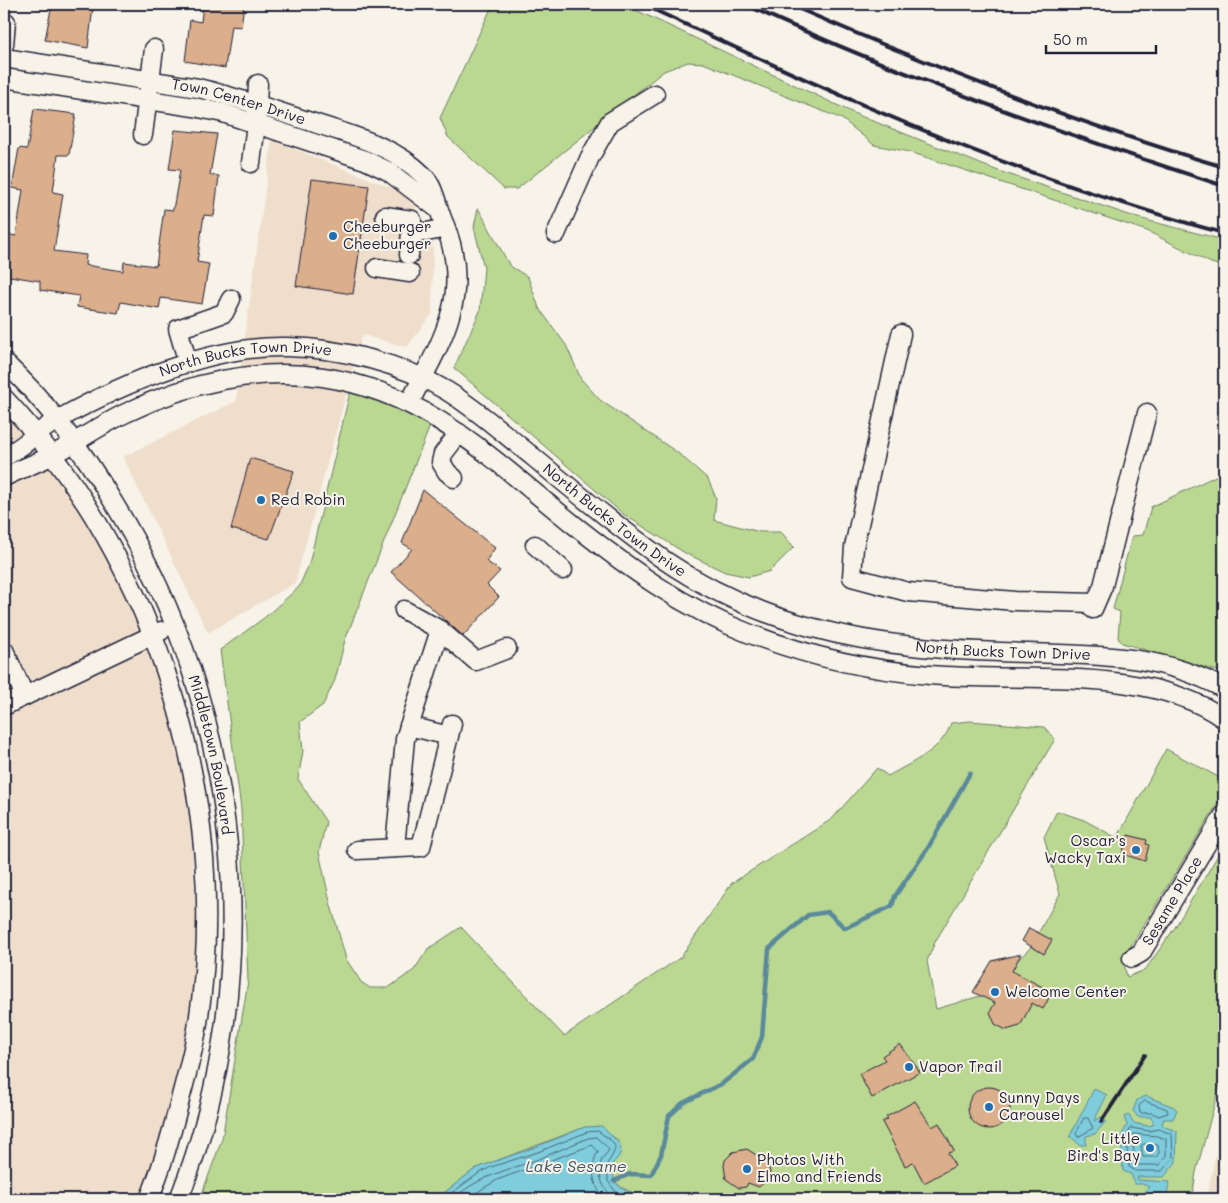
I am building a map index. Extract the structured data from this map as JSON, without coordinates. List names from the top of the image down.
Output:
{
  "streets": {
    "street": [
      "Town Center Drive",
      "North Bucks Town Drive",
      "Middletown Boulevard",
      "Sesame Place"
    ]
  },
  "crossings": [
    ["Town Center Drive", "North Bucks Town Drive"],
    ["North Bucks Town Drive", "Middletown Boulevard"]
  ],
  "water": ["Lake Sesame"],
  "places": [
    "Cheeburger Cheeburger",
    "Red Robin",
    "Oscar's Wacky Taxi",
    "Welcome Center",
    "Vapor Trail",
    "Sunny Days Carousel",
    "Little Bird's Bay",
    "Photos With Elmo and Friends"
  ],
  "scale_bar": "50 m"
}
